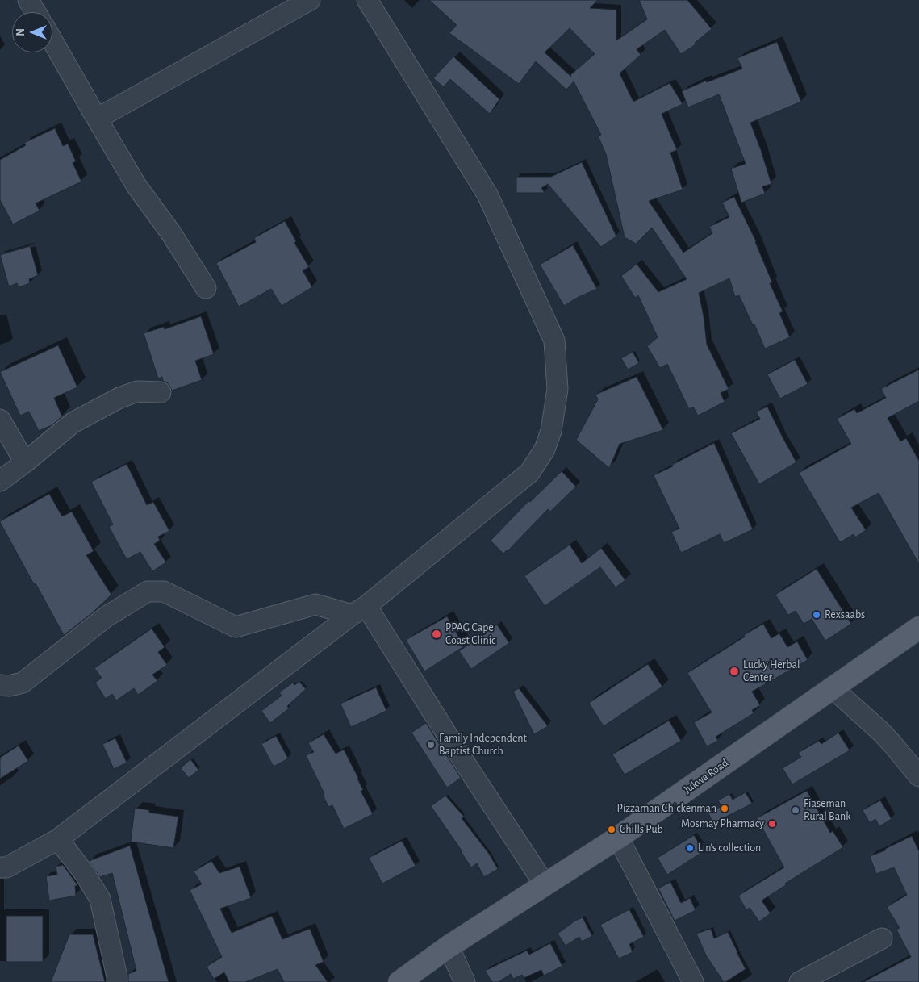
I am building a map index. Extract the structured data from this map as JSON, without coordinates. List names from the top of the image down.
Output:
{
  "streets": {
    "main road": ["Jukwa Road"]
  },
  "places": [
    "Rexsaabs",
    "PPAG Cape Coast Clinic",
    "Lucky Herbal Center",
    "Family Independent Baptist Church",
    "Pizzaman Chickenman",
    "Fiaseman Rural Bank",
    "Mosmay Pharmacy",
    "Chills Pub",
    "Lin's collection"
  ],
  "north": "left"
}
